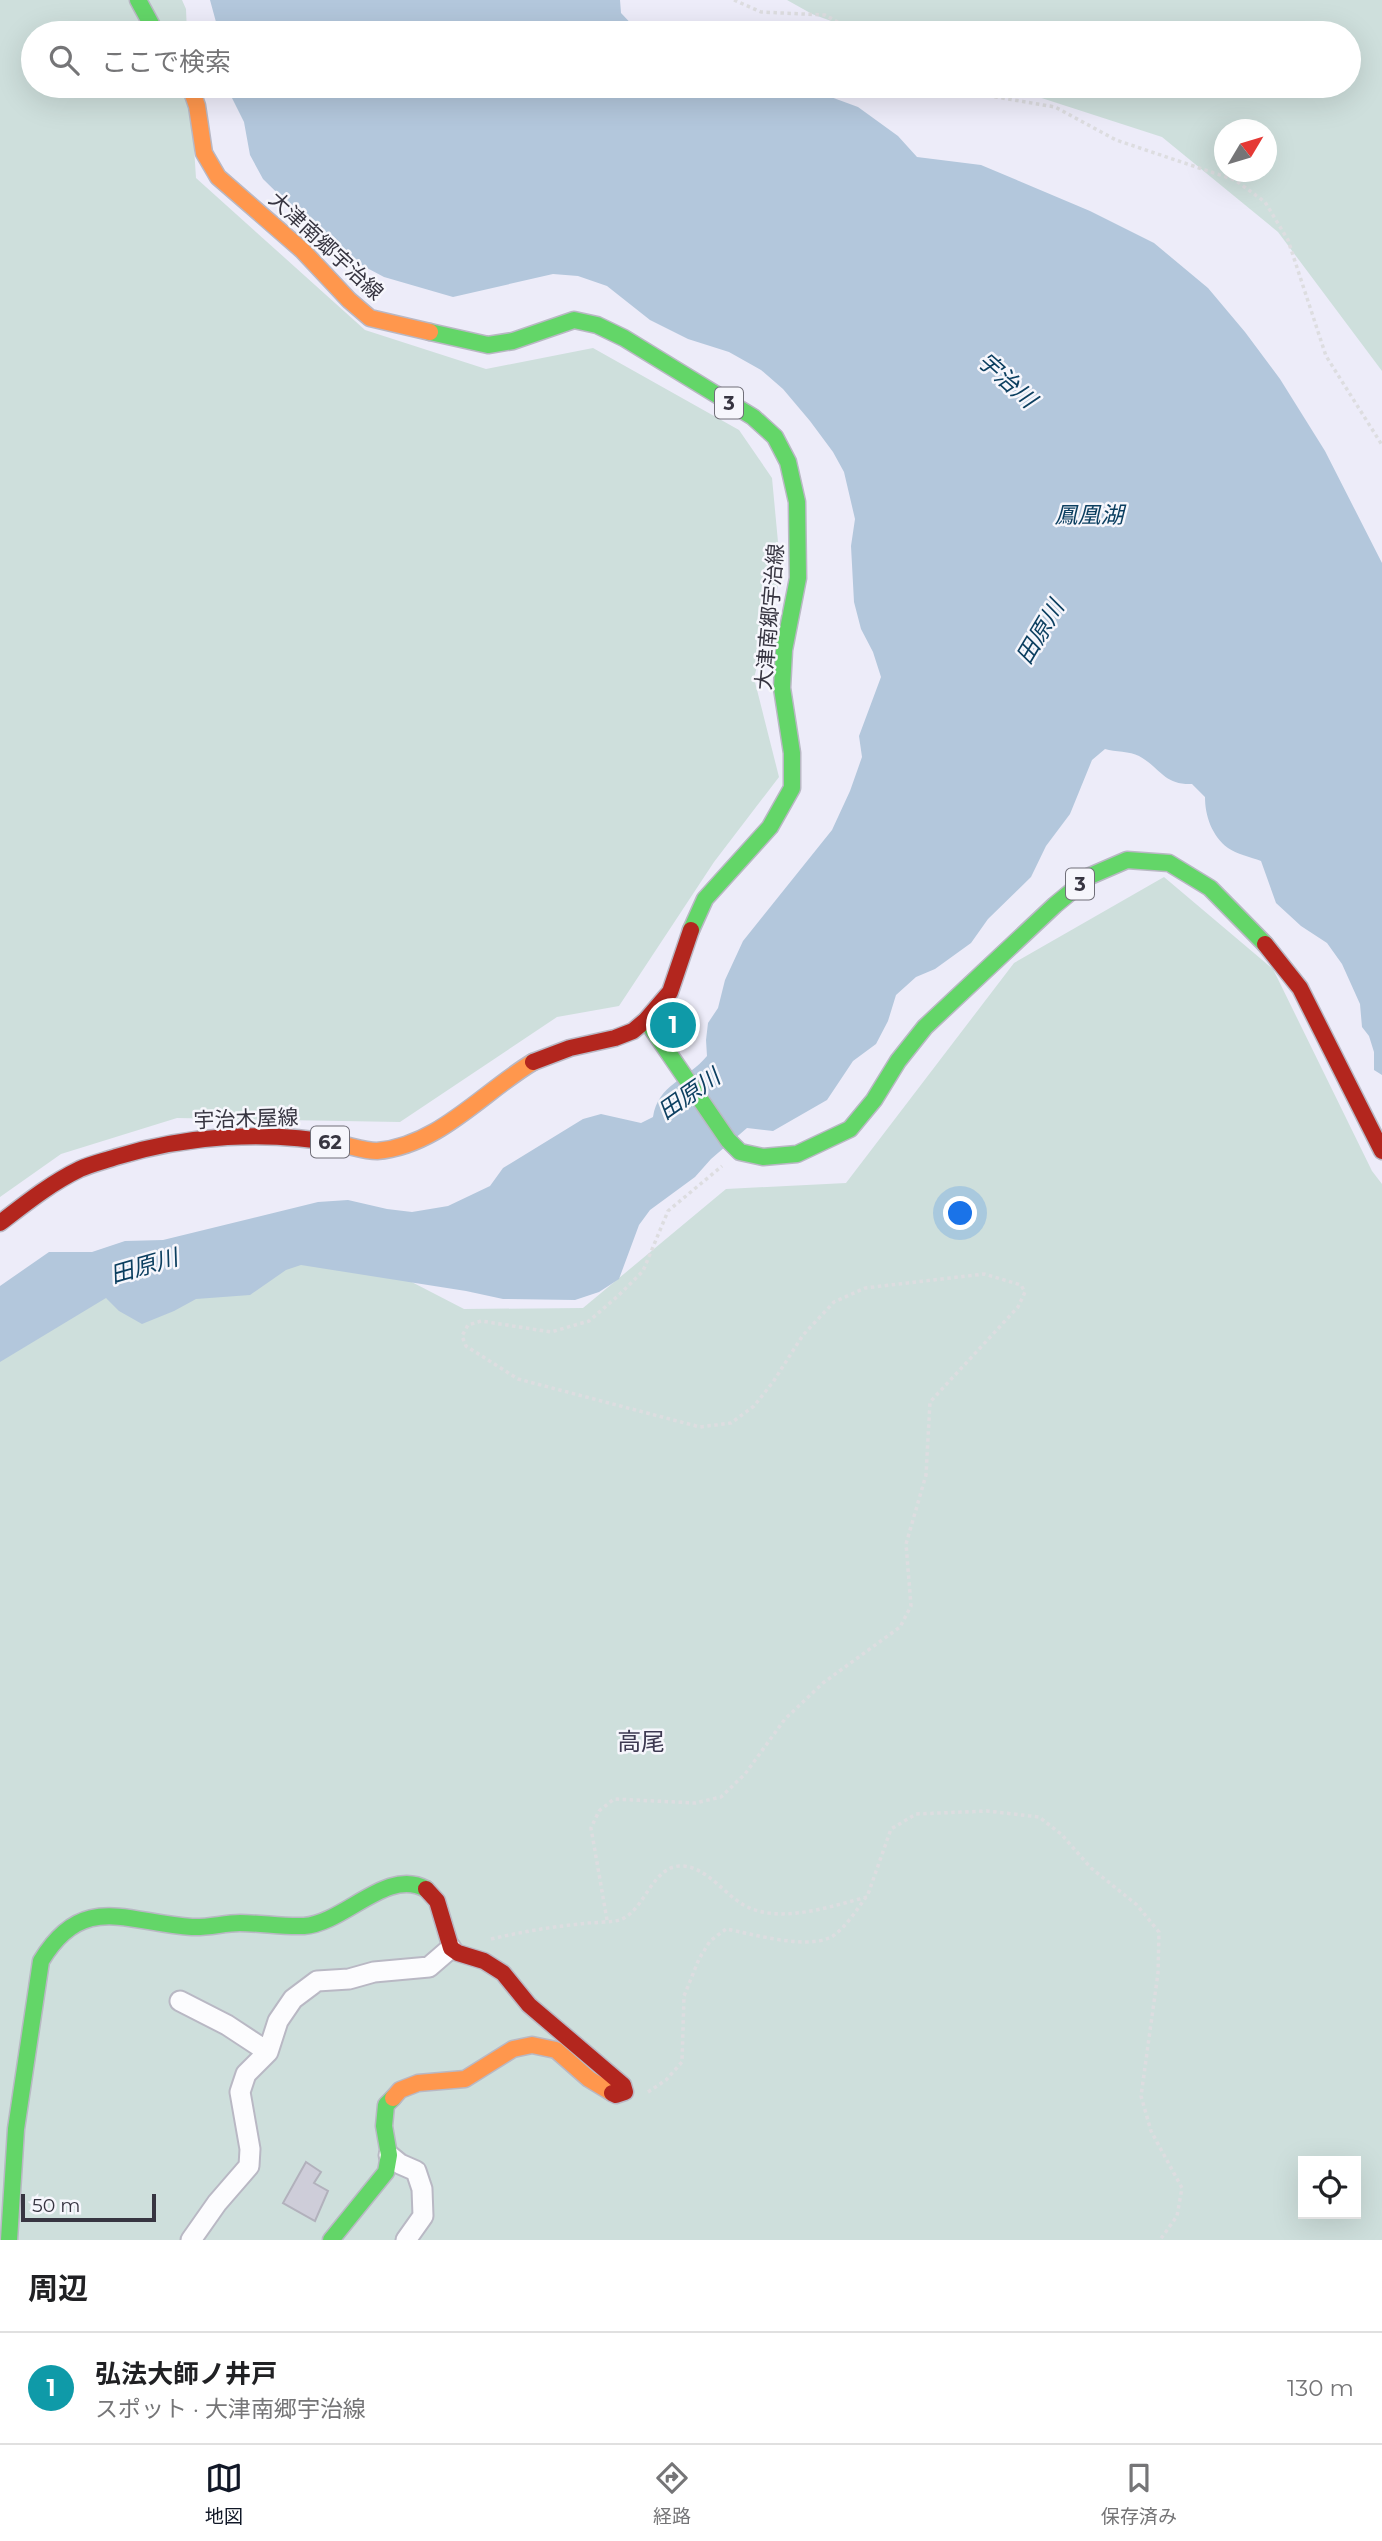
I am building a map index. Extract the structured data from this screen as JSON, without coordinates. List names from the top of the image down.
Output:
{
  "streets": {
    "main road": [
      "大津南郷宇治線",
      "3",
      "宇治木屋線",
      "62"
    ]
  },
  "crossings": [
    ["大津南郷宇治線", "宇治木屋線"]
  ],
  "districts": ["高尾"],
  "water": ["宇治川", "鳳凰湖", "田原川"],
  "scale_bar": "50 m",
  "north": "top right",
  "page": {
    "search": "ここで検索",
    "pins": "1",
    "scale": "50 m",
    "heading": "周辺",
    "list": [
      {
        "mark": "1",
        "name": "弘法大師ノ井戸",
        "note": "スポット · 大津南郷宇治線",
        "value": "130 m"
      }
    ],
    "nav": ["地図", "経路", "保存済み"]
  }
}
